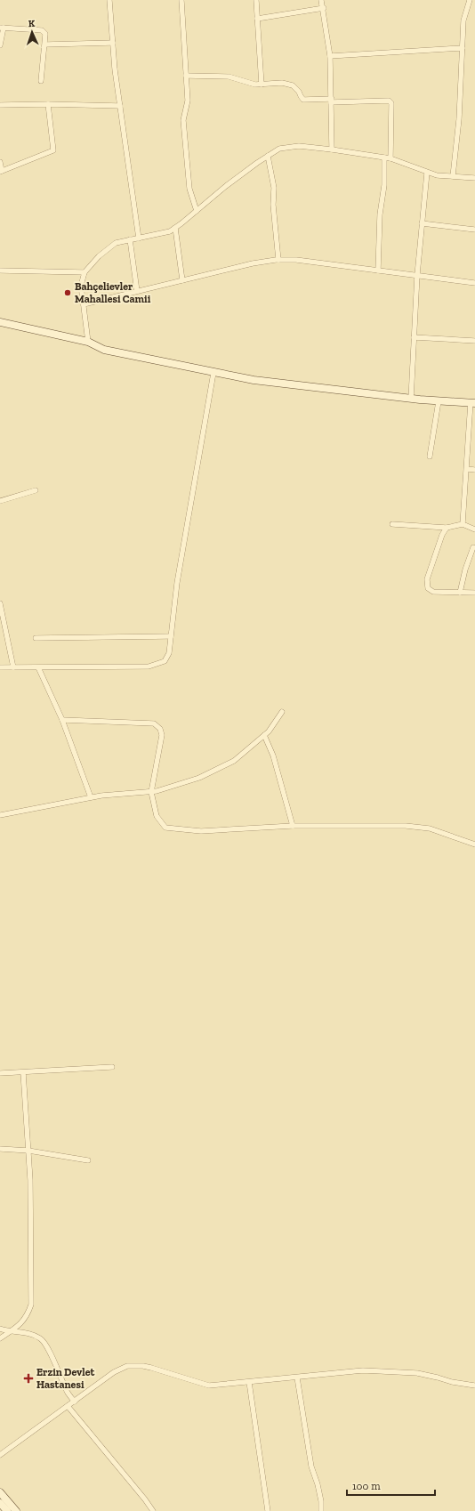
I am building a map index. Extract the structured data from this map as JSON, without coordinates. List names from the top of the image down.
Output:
{
  "places": {
    "other": ["Bahçelievler Mahallesi Camii"],
    "health": ["Erzin Devlet Hastanesi"]
  },
  "scale_bar": "100 m",
  "north": "top"
}
